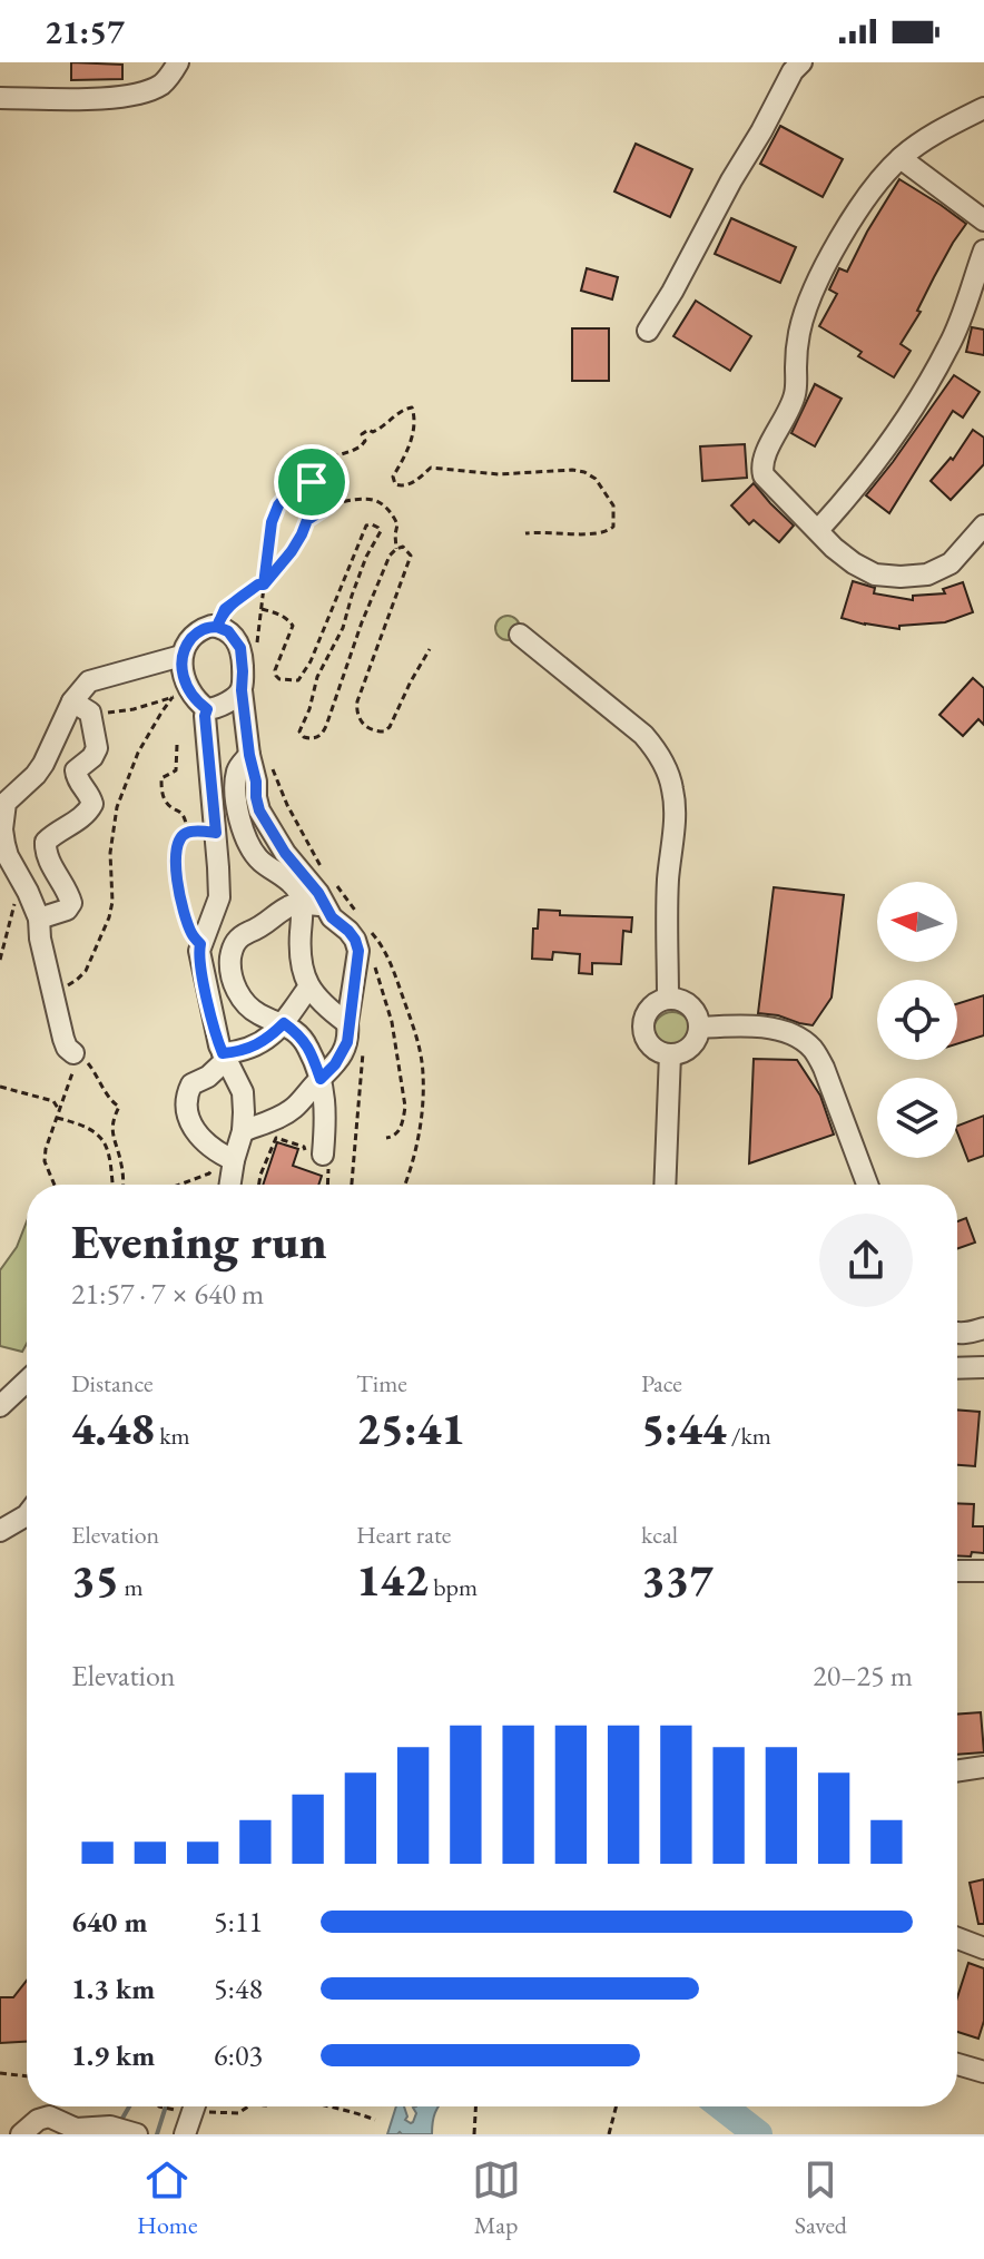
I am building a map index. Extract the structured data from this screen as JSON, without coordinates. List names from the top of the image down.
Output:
{
  "north": "left",
  "page": {
    "status": "21:57",
    "heading": ["Evening run", "21:57 · 7 × 640 m"],
    "stats": [
      ["Distance", "4.48 km"],
      ["Time", "25:41"],
      ["Pace", "5:44 /km"],
      ["Elevation", "35 m"],
      ["Heart rate", "142 bpm"],
      ["kcal", "337"]
    ],
    "chart": ["Elevation", "20–25 m"],
    "list": [
      {
        "name": "640 m",
        "note": "5:11"
      },
      {
        "name": "1.3 km",
        "note": "5:48"
      },
      {
        "name": "1.9 km",
        "note": "6:03"
      }
    ],
    "tabs": ["Home", "Map", "Saved"]
  }
}
